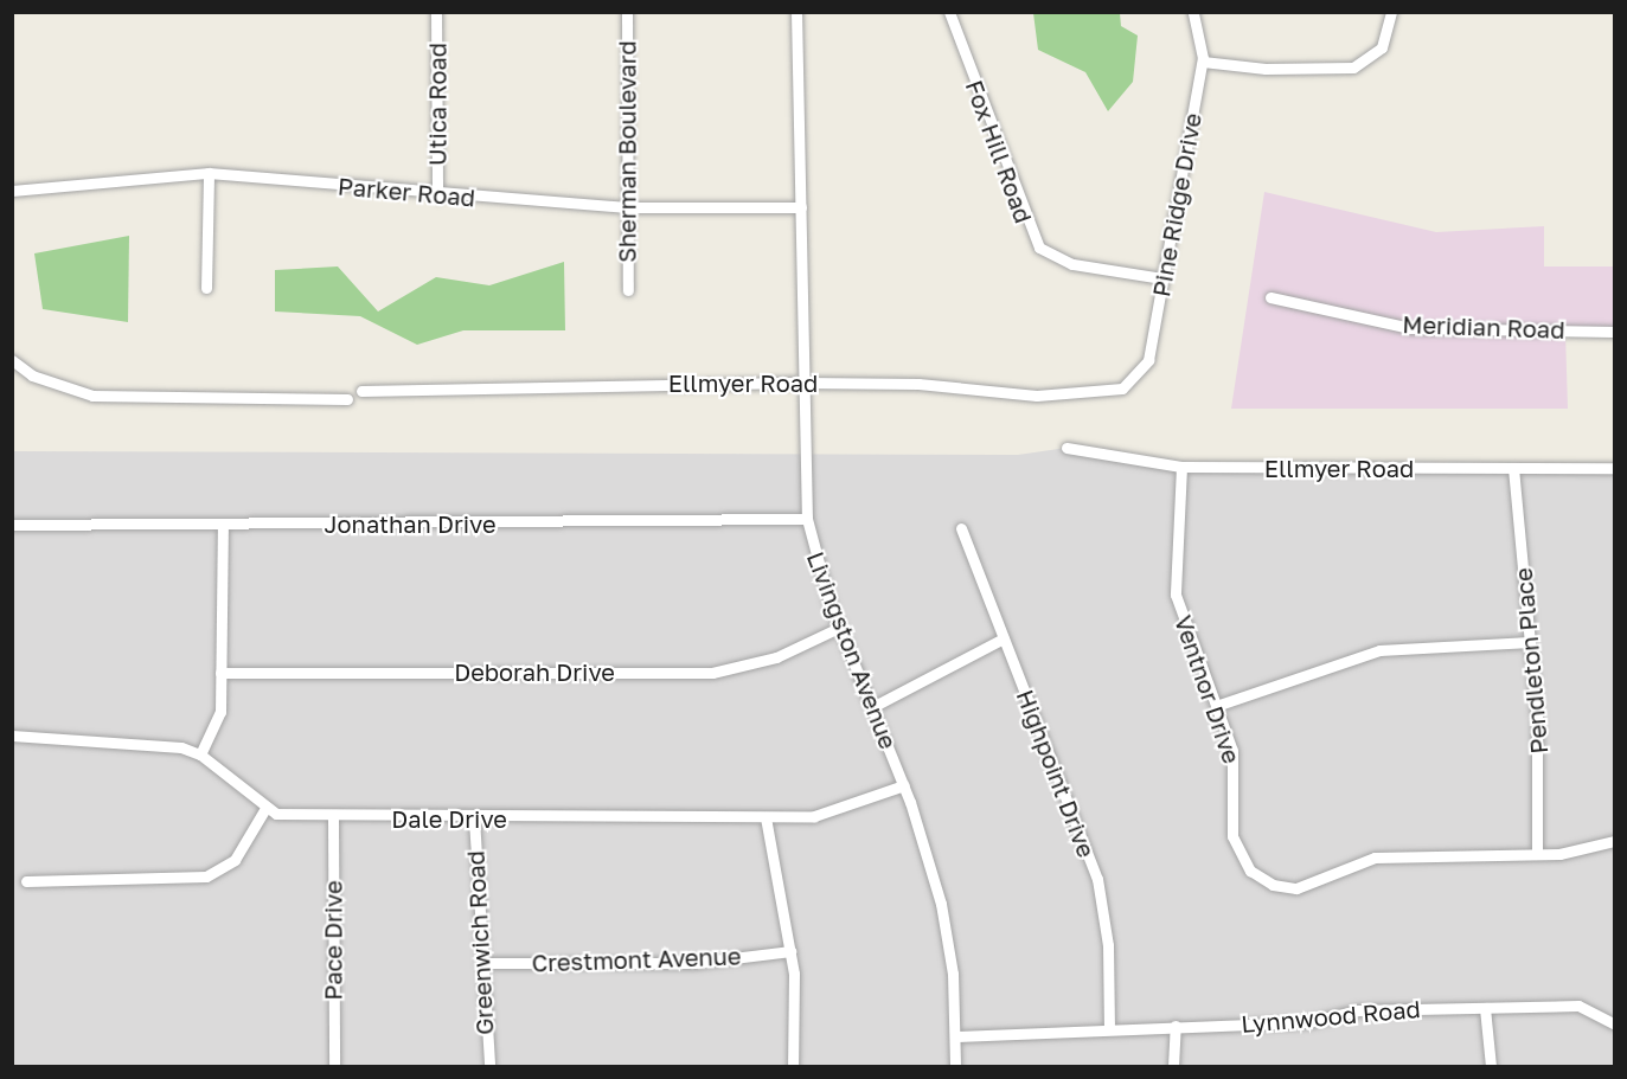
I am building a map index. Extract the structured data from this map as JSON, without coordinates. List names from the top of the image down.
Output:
{
  "streets": {
    "street": [
      "Utica Road",
      "Sherman Boulevard",
      "Fox Hill Road",
      "Parker Road",
      "Pine Ridge Drive",
      "Meridian Road",
      "Ellmyer Road",
      "Jonathan Drive",
      "Livingston Avenue",
      "Pendleton Place",
      "Deborah Drive",
      "Ventnor Drive",
      "Highpoint Drive",
      "Dale Drive",
      "Pace Drive",
      "Greenwich Road",
      "Crestmont Avenue",
      "Lynnwood Road"
    ]
  },
  "crossings": [
    ["Utica Road", "Parker Road"],
    ["Sherman Boulevard", "Parker Road"],
    ["Fox Hill Road", "Pine Ridge Drive"],
    ["Parker Road", "Livingston Avenue"],
    ["Pine Ridge Drive", "Ellmyer Road"],
    ["Ellmyer Road", "Livingston Avenue"],
    ["Ellmyer Road", "Pendleton Place"],
    ["Ellmyer Road", "Ventnor Drive"],
    ["Jonathan Drive", "Livingston Avenue"],
    ["Livingston Avenue", "Deborah Drive"],
    ["Livingston Avenue", "Dale Drive"],
    ["Livingston Avenue", "Lynnwood Road"],
    ["Pendleton Place", "Ventnor Drive"],
    ["Highpoint Drive", "Lynnwood Road"],
    ["Dale Drive", "Pace Drive"],
    ["Dale Drive", "Greenwich Road"],
    ["Greenwich Road", "Crestmont Avenue"]
  ]
}
